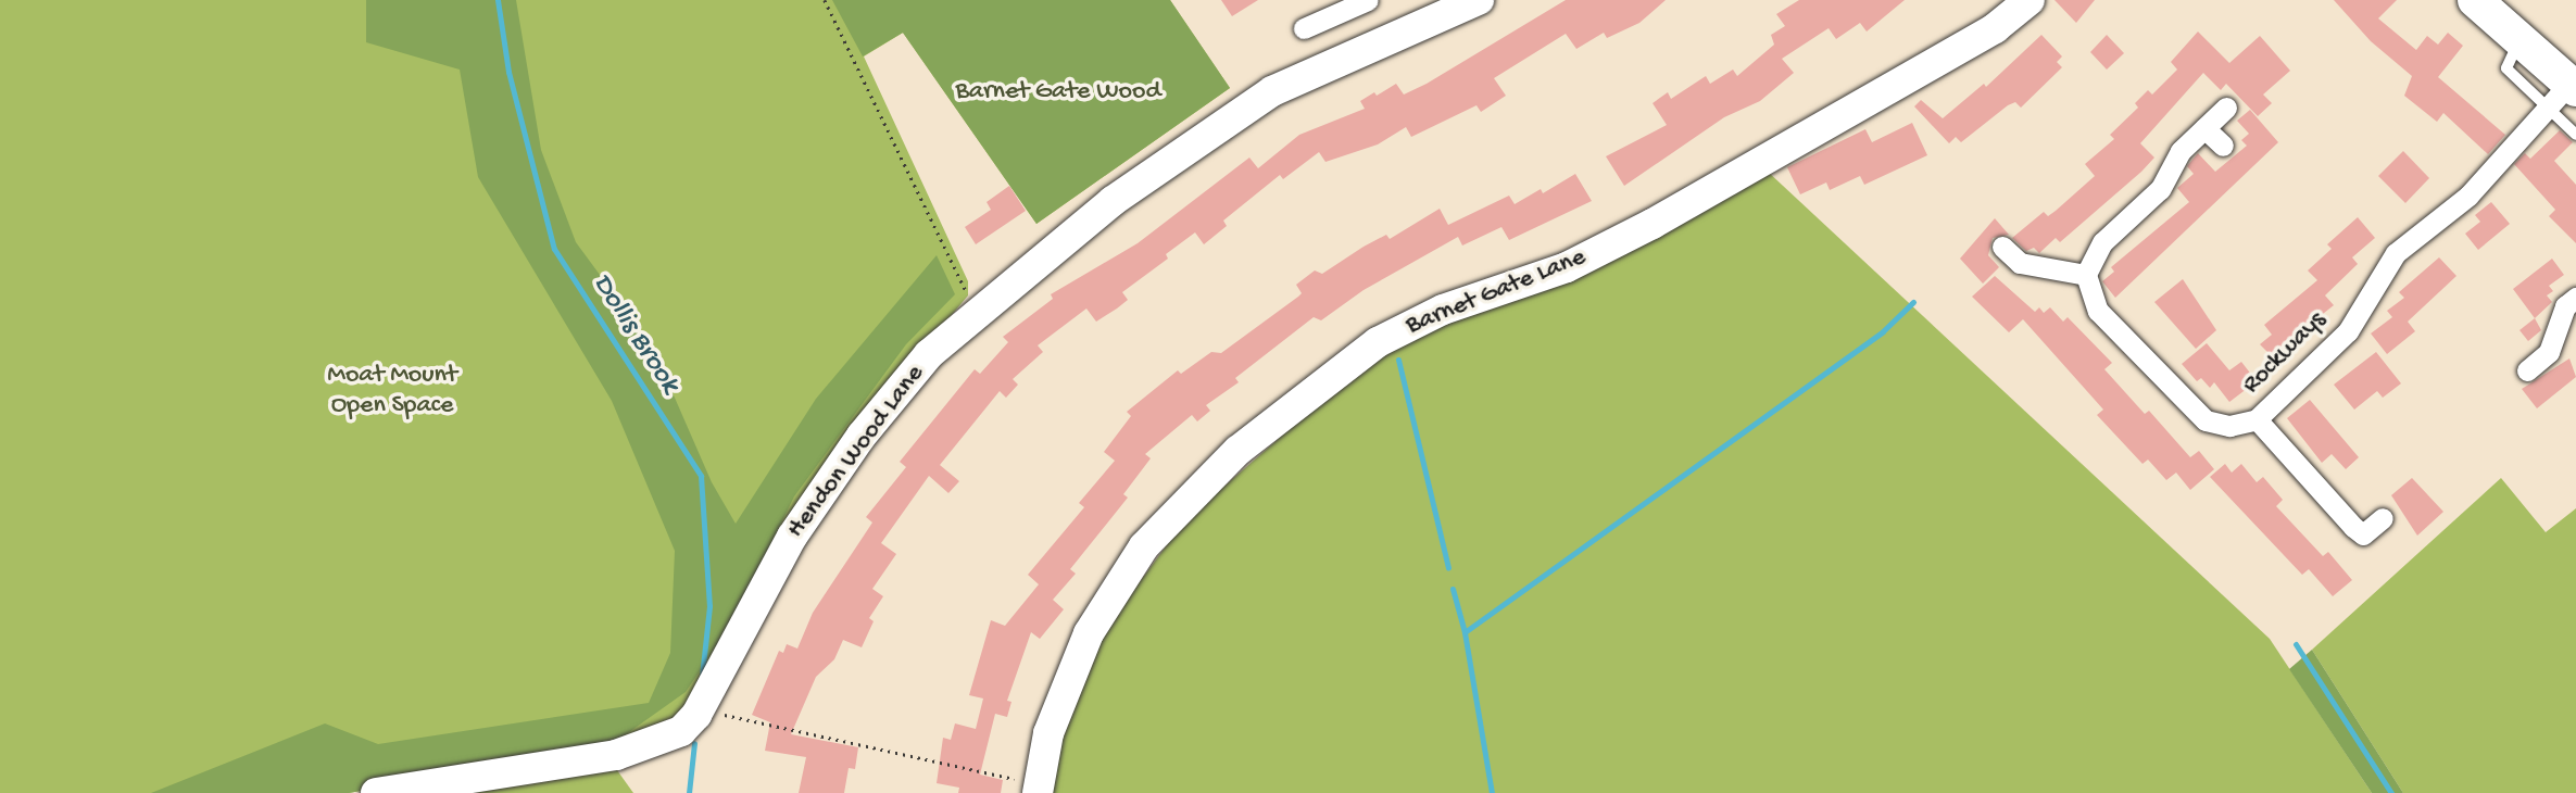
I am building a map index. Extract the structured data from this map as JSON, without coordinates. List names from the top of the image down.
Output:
{
  "streets": {
    "main road": ["Barnet Gate Lane", "Hendon Wood Lane"],
    "street": ["Rockways"]
  },
  "water": ["Dollis Brook"],
  "parks": ["Barnet Gate Wood", "Moat Mount Open Space"]
}
